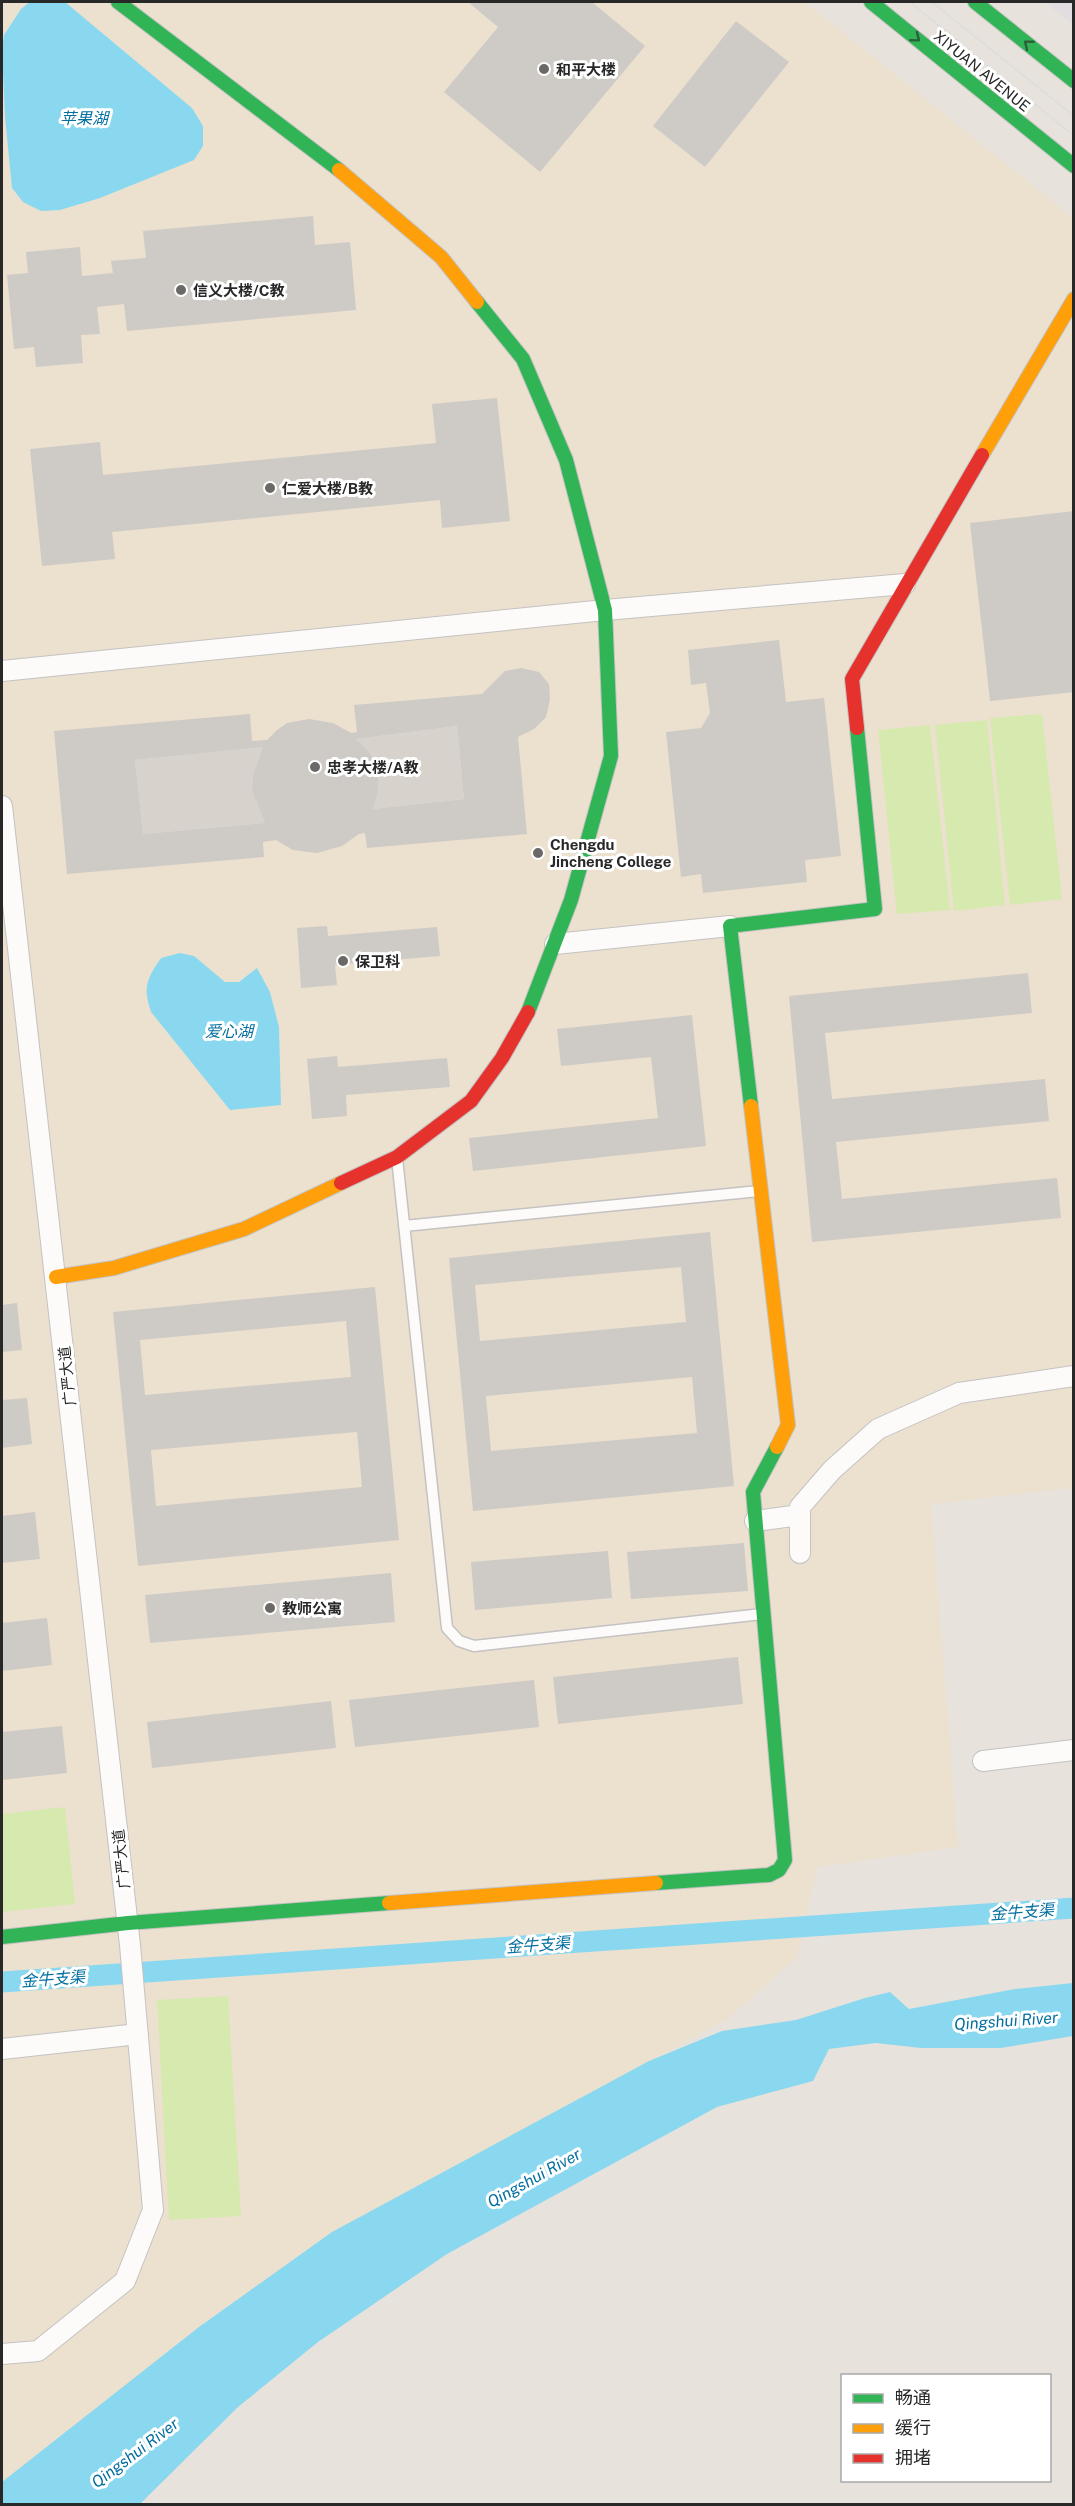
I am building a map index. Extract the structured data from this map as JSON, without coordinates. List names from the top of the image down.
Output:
{
  "streets": {
    "street": ["XIYUAN AVENUE", "广严大道"]
  },
  "water": [
    "苹果湖",
    "爱心湖",
    "金牛支渠",
    "Qingshui River"
  ],
  "places": [
    "和平大楼",
    "信义大楼/C教",
    "仁爱大楼/B教",
    "忠孝大楼/A教",
    "Chengdu Jincheng College",
    "保卫科",
    "教师公寓"
  ],
  "legend": ["畅通", "缓行", "拥堵"]
}
